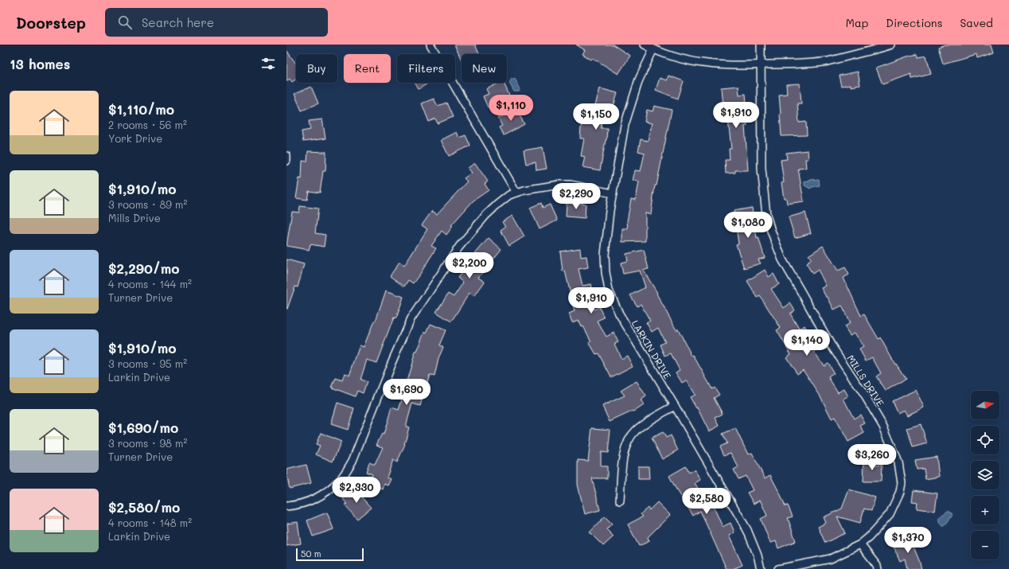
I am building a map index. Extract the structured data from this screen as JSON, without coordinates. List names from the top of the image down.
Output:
{
  "streets": {
    "street": ["LARKIN DRIVE", "MILLS DRIVE"]
  },
  "scale_bar": "50 m",
  "north": "right",
  "page": {
    "header": "Doorstep",
    "search": "Search here",
    "nav": ["Map", "Directions", "Saved"],
    "heading": "13 homes",
    "chip": [
      "Buy",
      "Rent",
      "Filters",
      "New"
    ],
    "list": [
      {
        "name": "$1,110/mo",
        "note": "2 rooms · 56 m² · York Drive"
      },
      {
        "name": "$1,910/mo",
        "note": "3 rooms · 89 m² · Mills Drive"
      },
      {
        "name": "$2,290/mo",
        "note": "4 rooms · 144 m² · Turner Drive"
      },
      {
        "name": "$1,910/mo",
        "note": "3 rooms · 95 m² · Larkin Drive"
      },
      {
        "name": "$1,690/mo",
        "note": "3 rooms · 98 m² · Turner Drive"
      },
      {
        "name": "$2,580/mo",
        "note": "4 rooms · 148 m² · Larkin Drive"
      }
    ],
    "price": [
      "$1,110",
      "$1,910",
      "$1,150",
      "$2,290",
      "$1,080",
      "$2,200",
      "$1,910",
      "$1,140",
      "$1,690",
      "$3,260",
      "$2,330",
      "$2,580",
      "$1,370"
    ],
    "map_buttons": ["+", "−"],
    "scale": "50 m"
  }
}
